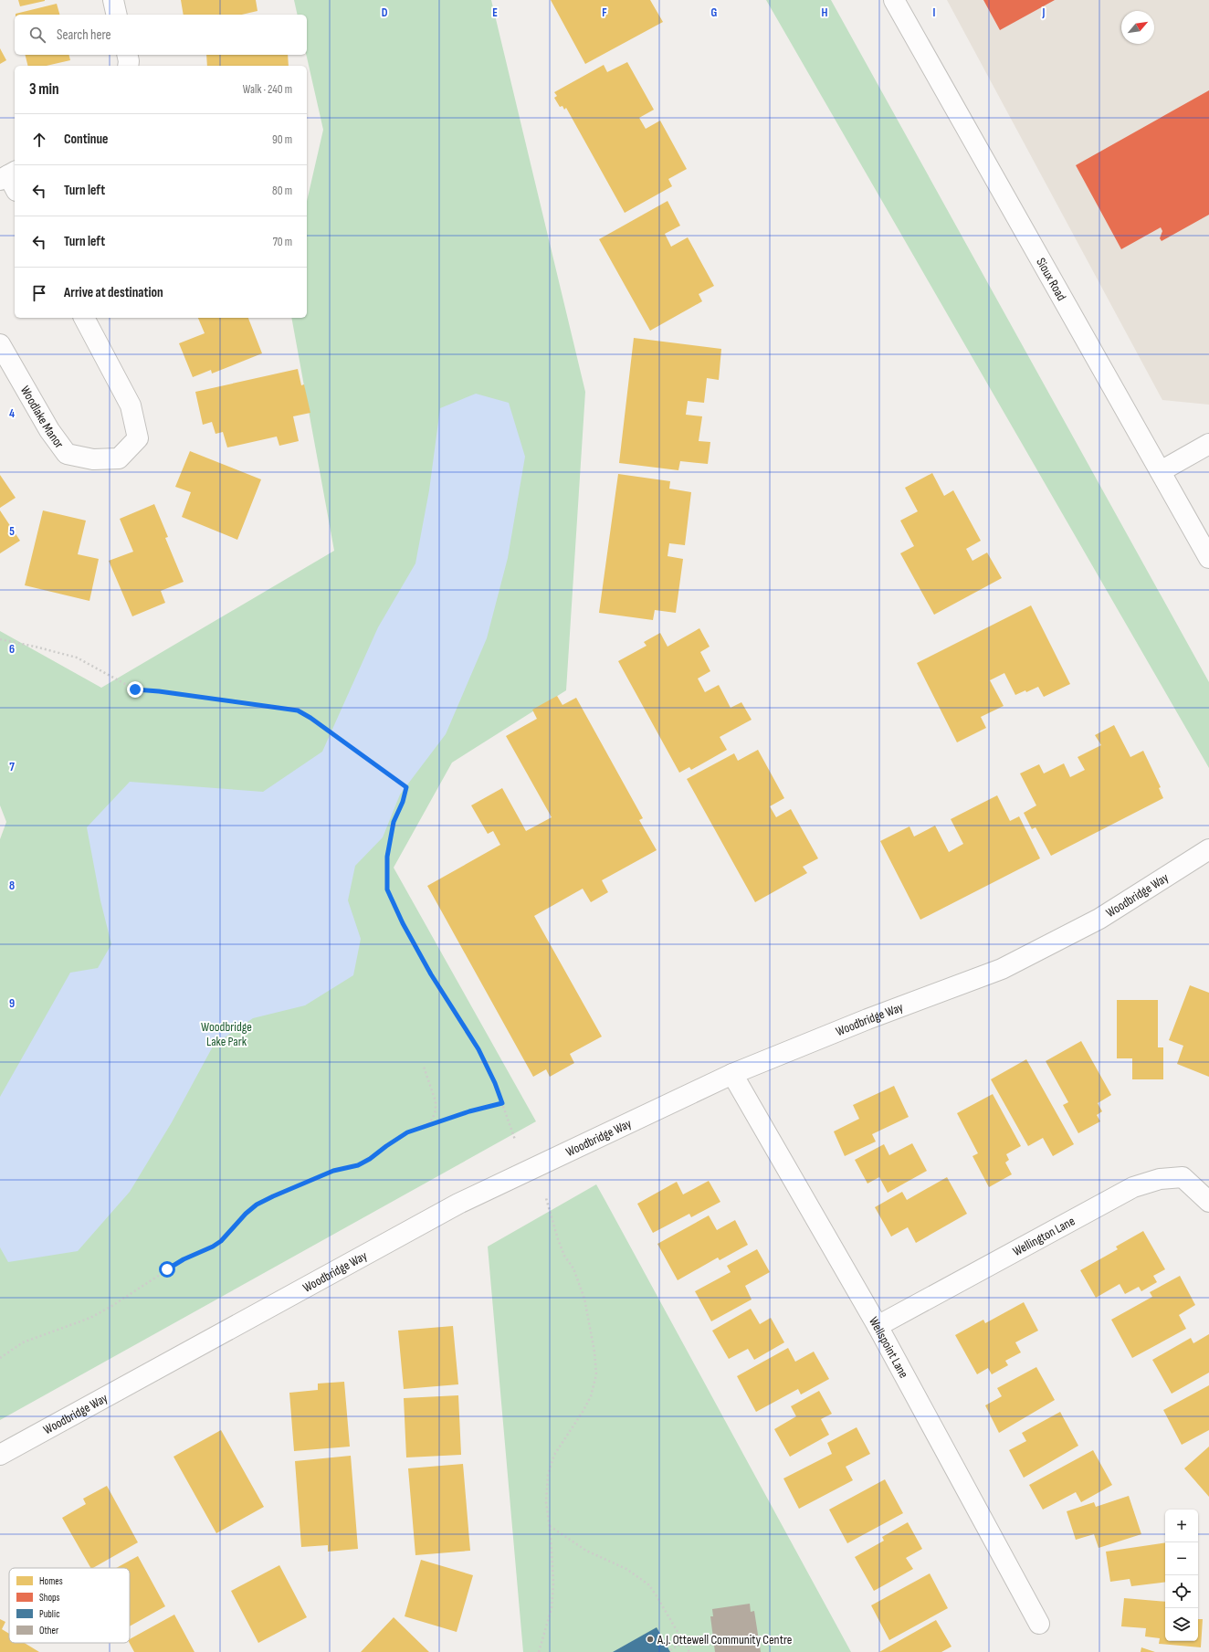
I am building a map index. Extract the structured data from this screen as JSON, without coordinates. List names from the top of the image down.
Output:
{
  "streets": {
    "street": [
      "Sioux Road",
      "Woodlake Manor",
      "Woodbridge Way",
      "Wellington Lane",
      "Wellspoint Lane"
    ]
  },
  "crossings": [
    ["Woodbridge Way", "Wellspoint Lane"],
    ["Wellington Lane", "Wellspoint Lane"]
  ],
  "parks": ["Woodbridge Lake Park"],
  "places": ["A.J. Ottewell Community Centre"],
  "legend": [
    "Homes",
    "Shops",
    "Public",
    "Other"
  ],
  "north": "top right",
  "page": {
    "search": "Search here",
    "heading": ["3 min", "Walk · 240 m"],
    "list": [
      ["Continue", "90 m"],
      ["Turn left", "80 m"],
      ["Turn left", "70 m"],
      "Arrive at destination"
    ],
    "map_buttons": ["+", "−"]
  },
  "grid": {
    "columns": [
      "D",
      "E",
      "F",
      "G",
      "H",
      "I",
      "J"
    ],
    "rows": [
      "4",
      "5",
      "6",
      "7",
      "8",
      "9"
    ]
  }
}
